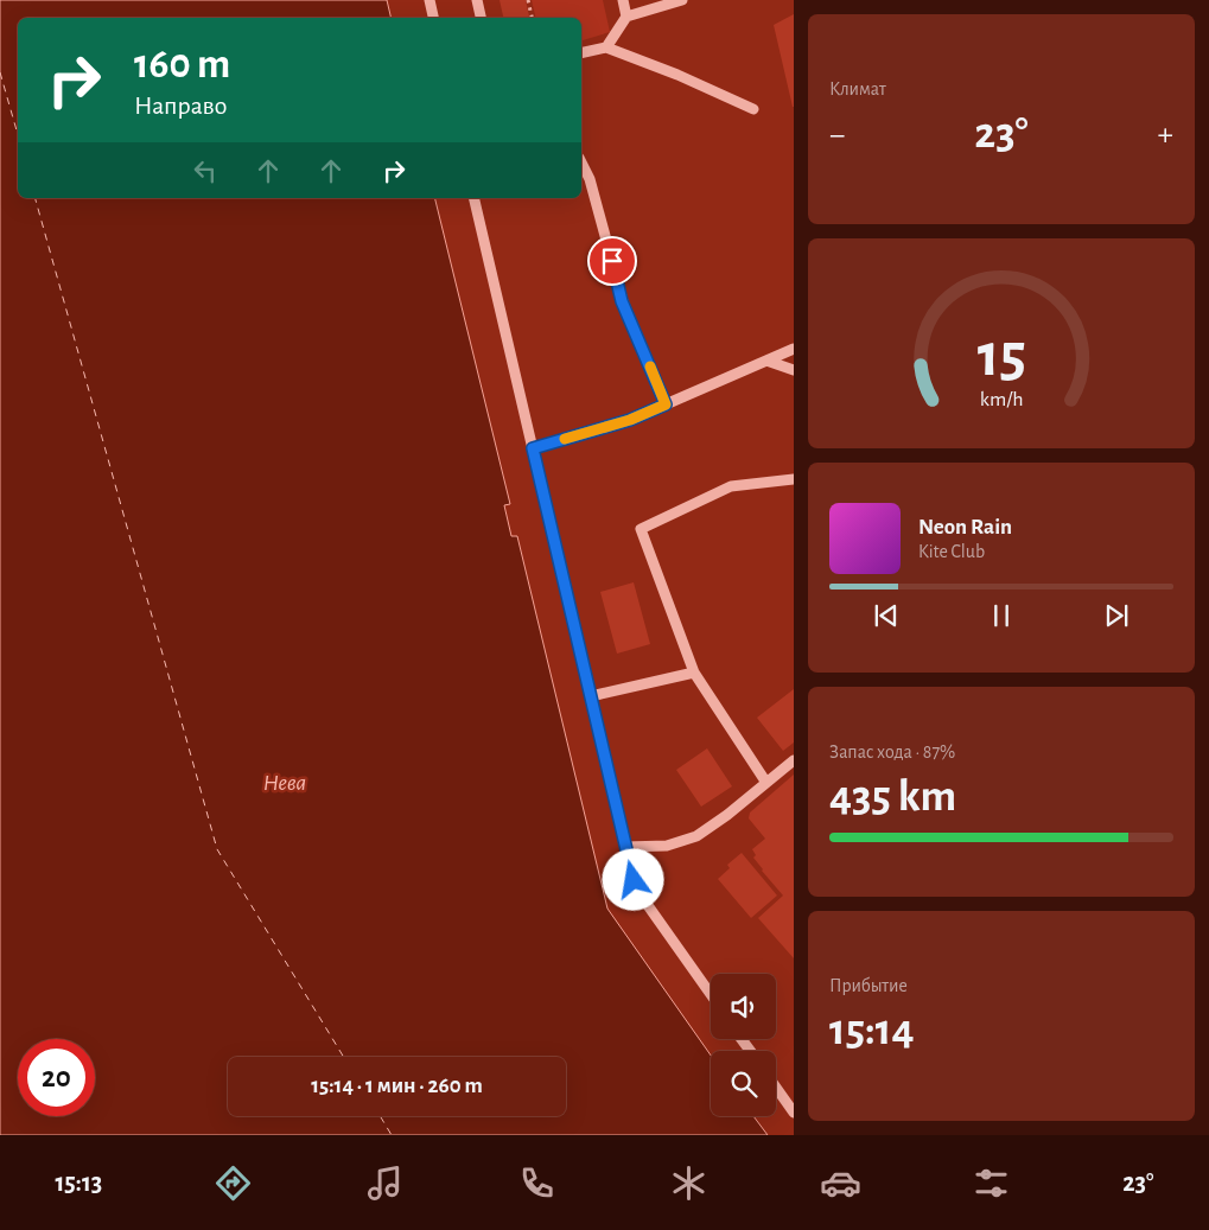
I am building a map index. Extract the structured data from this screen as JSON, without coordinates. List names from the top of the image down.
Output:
{
  "water": ["Нева"],
  "page": {
    "tile": [
      "Климат",
      ["Запас хода · 87%", "435 km"],
      ["Прибытие", "15:14"]
    ],
    "turn": ["160 m", "Направо"],
    "heat": ["−", "23°", "+"],
    "song": ["Neon Rain", "Kite Club"],
    "limit": "20",
    "trip": "15:14 · 1 мин · 260 m",
    "tabs": ["15:13", "23°"],
    "gauge": ["15", "km/h"]
  }
}
